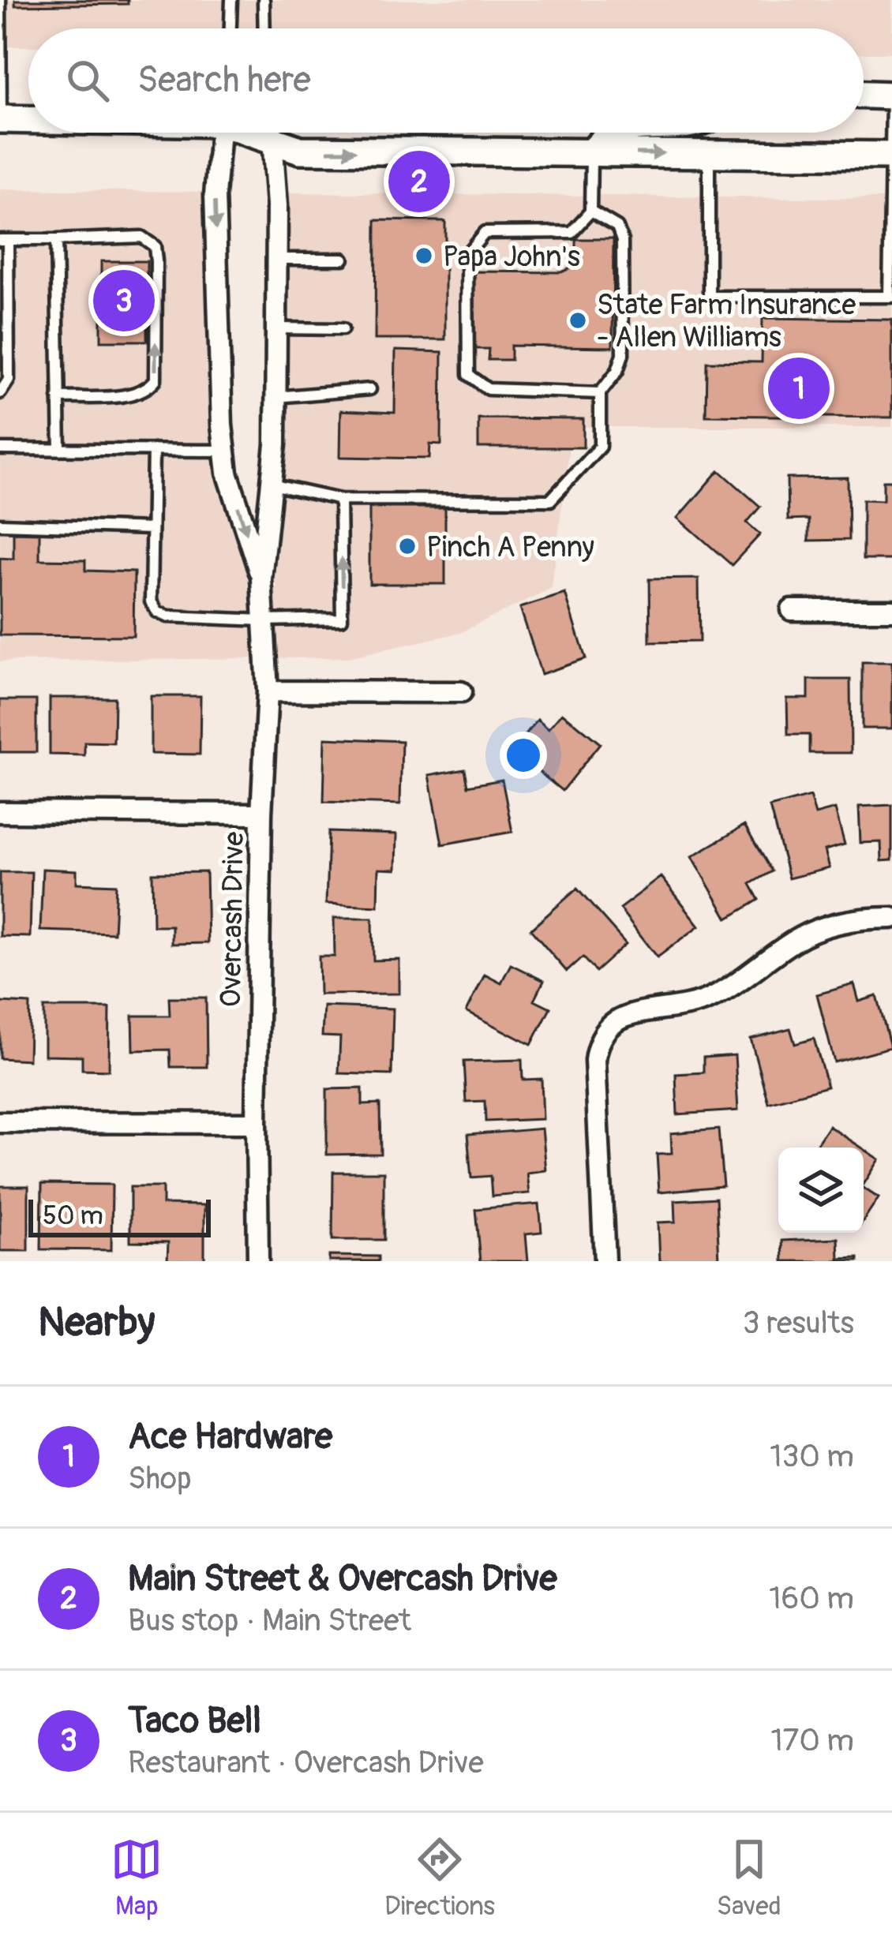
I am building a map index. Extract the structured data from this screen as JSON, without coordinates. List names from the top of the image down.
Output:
{
  "streets": {
    "street": ["Overcash Drive"]
  },
  "places": ["Papa John's", "State Farm Insurance - Allen Williams", "Pinch A Penny"],
  "scale_bar": "50 m",
  "page": {
    "search": "Search here",
    "pins": ["2", "3", "1"],
    "scale": "50 m",
    "heading": ["Nearby", "3 results"],
    "list": [
      {
        "mark": "1",
        "name": "Ace Hardware",
        "note": "Shop",
        "value": "130 m"
      },
      {
        "mark": "2",
        "name": "Main Street & Overcash Drive",
        "note": "Bus stop · Main Street",
        "value": "160 m"
      },
      {
        "mark": "3",
        "name": "Taco Bell",
        "note": "Restaurant · Overcash Drive",
        "value": "170 m"
      }
    ],
    "nav": ["Map", "Directions", "Saved"]
  }
}
